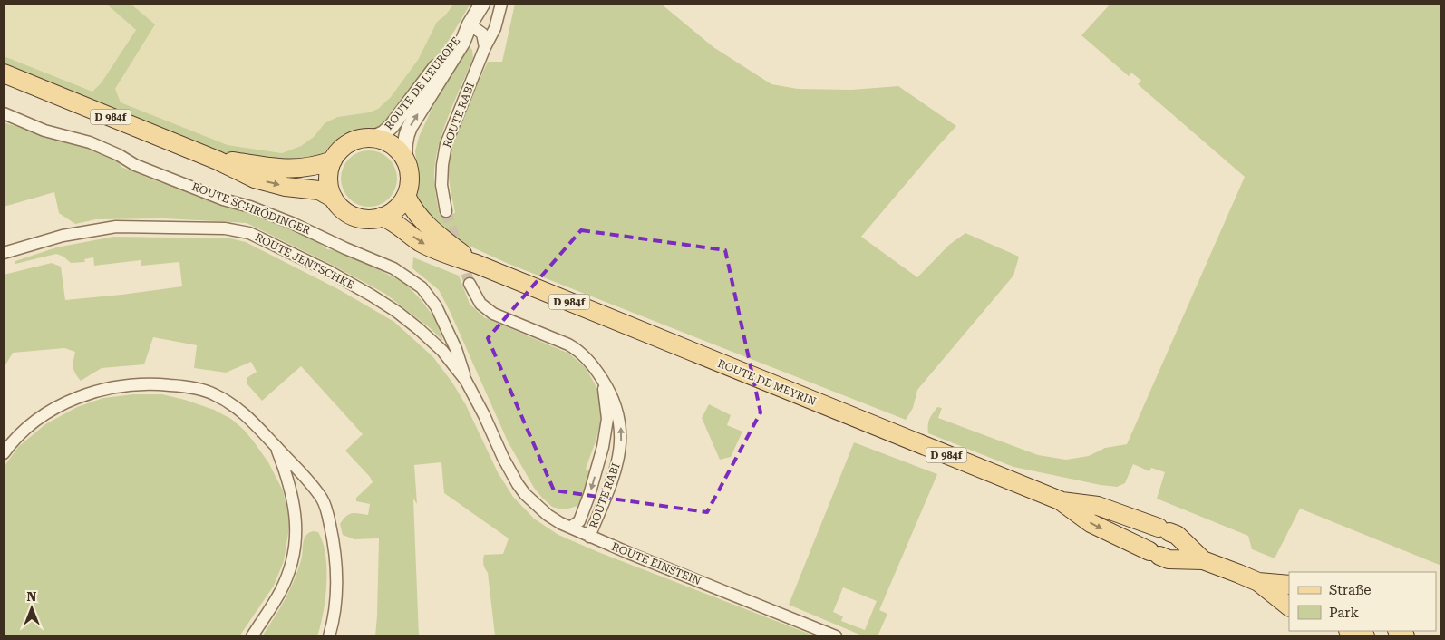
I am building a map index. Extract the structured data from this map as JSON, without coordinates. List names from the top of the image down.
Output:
{
  "streets": {
    "main road": ["D 984f", "ROUTE DE MEYRIN"],
    "street": [
      "ROUTE DE L'EUROPE",
      "ROUTE RABI",
      "ROUTE SCHRÖDINGER",
      "ROUTE JENTSCHKE",
      "ROUTE EINSTEIN"
    ]
  },
  "crossings": [
    ["ROUTE DE L'EUROPE", "D 984f"],
    ["ROUTE DE L'EUROPE", "ROUTE DE MEYRIN"],
    ["ROUTE RABI", "ROUTE EINSTEIN"],
    ["D 984f", "ROUTE DE MEYRIN"],
    ["ROUTE SCHRÖDINGER", "ROUTE JENTSCHKE"],
    ["ROUTE JENTSCHKE", "ROUTE EINSTEIN"]
  ],
  "legend": ["Straße", "Park"],
  "north": "top"
}
